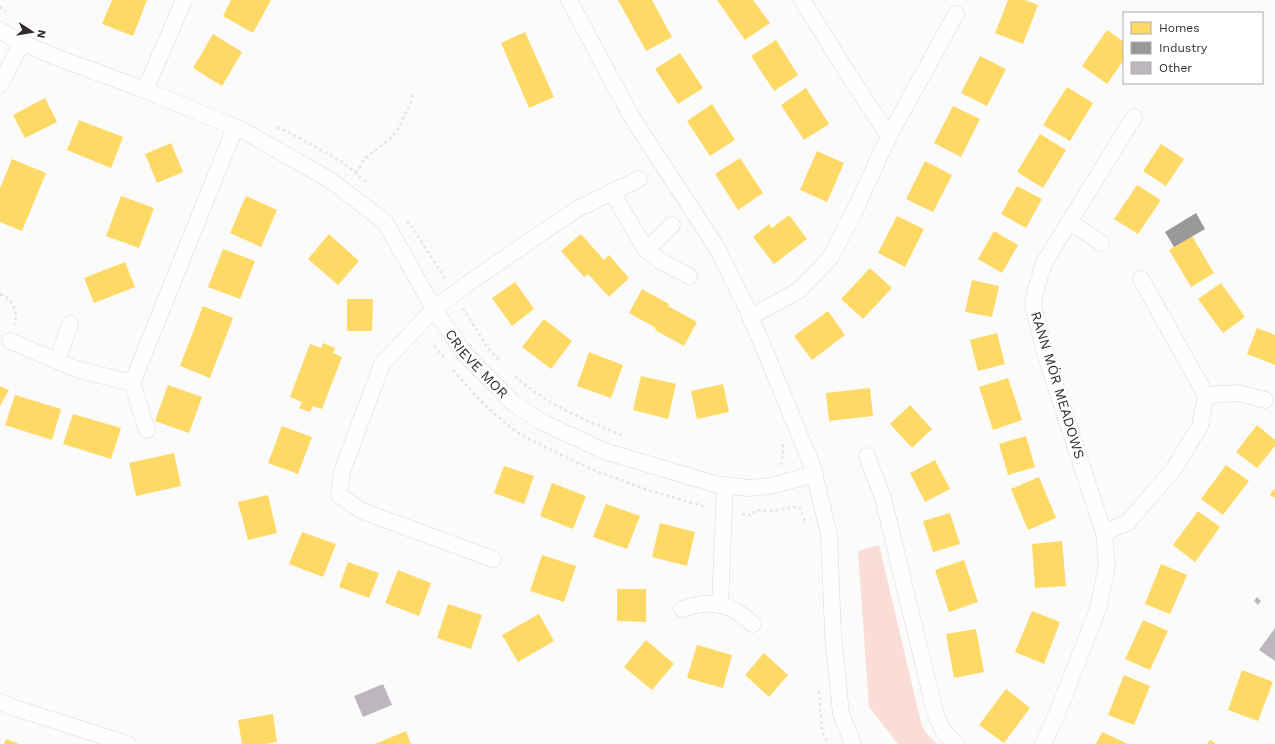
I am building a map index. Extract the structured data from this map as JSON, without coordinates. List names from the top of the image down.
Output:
{
  "streets": {
    "street": ["CRIEVE MOR", "RANN MÓR MEADOWS"]
  },
  "legend": ["Homes", "Industry", "Other"],
  "north": "right"
}
